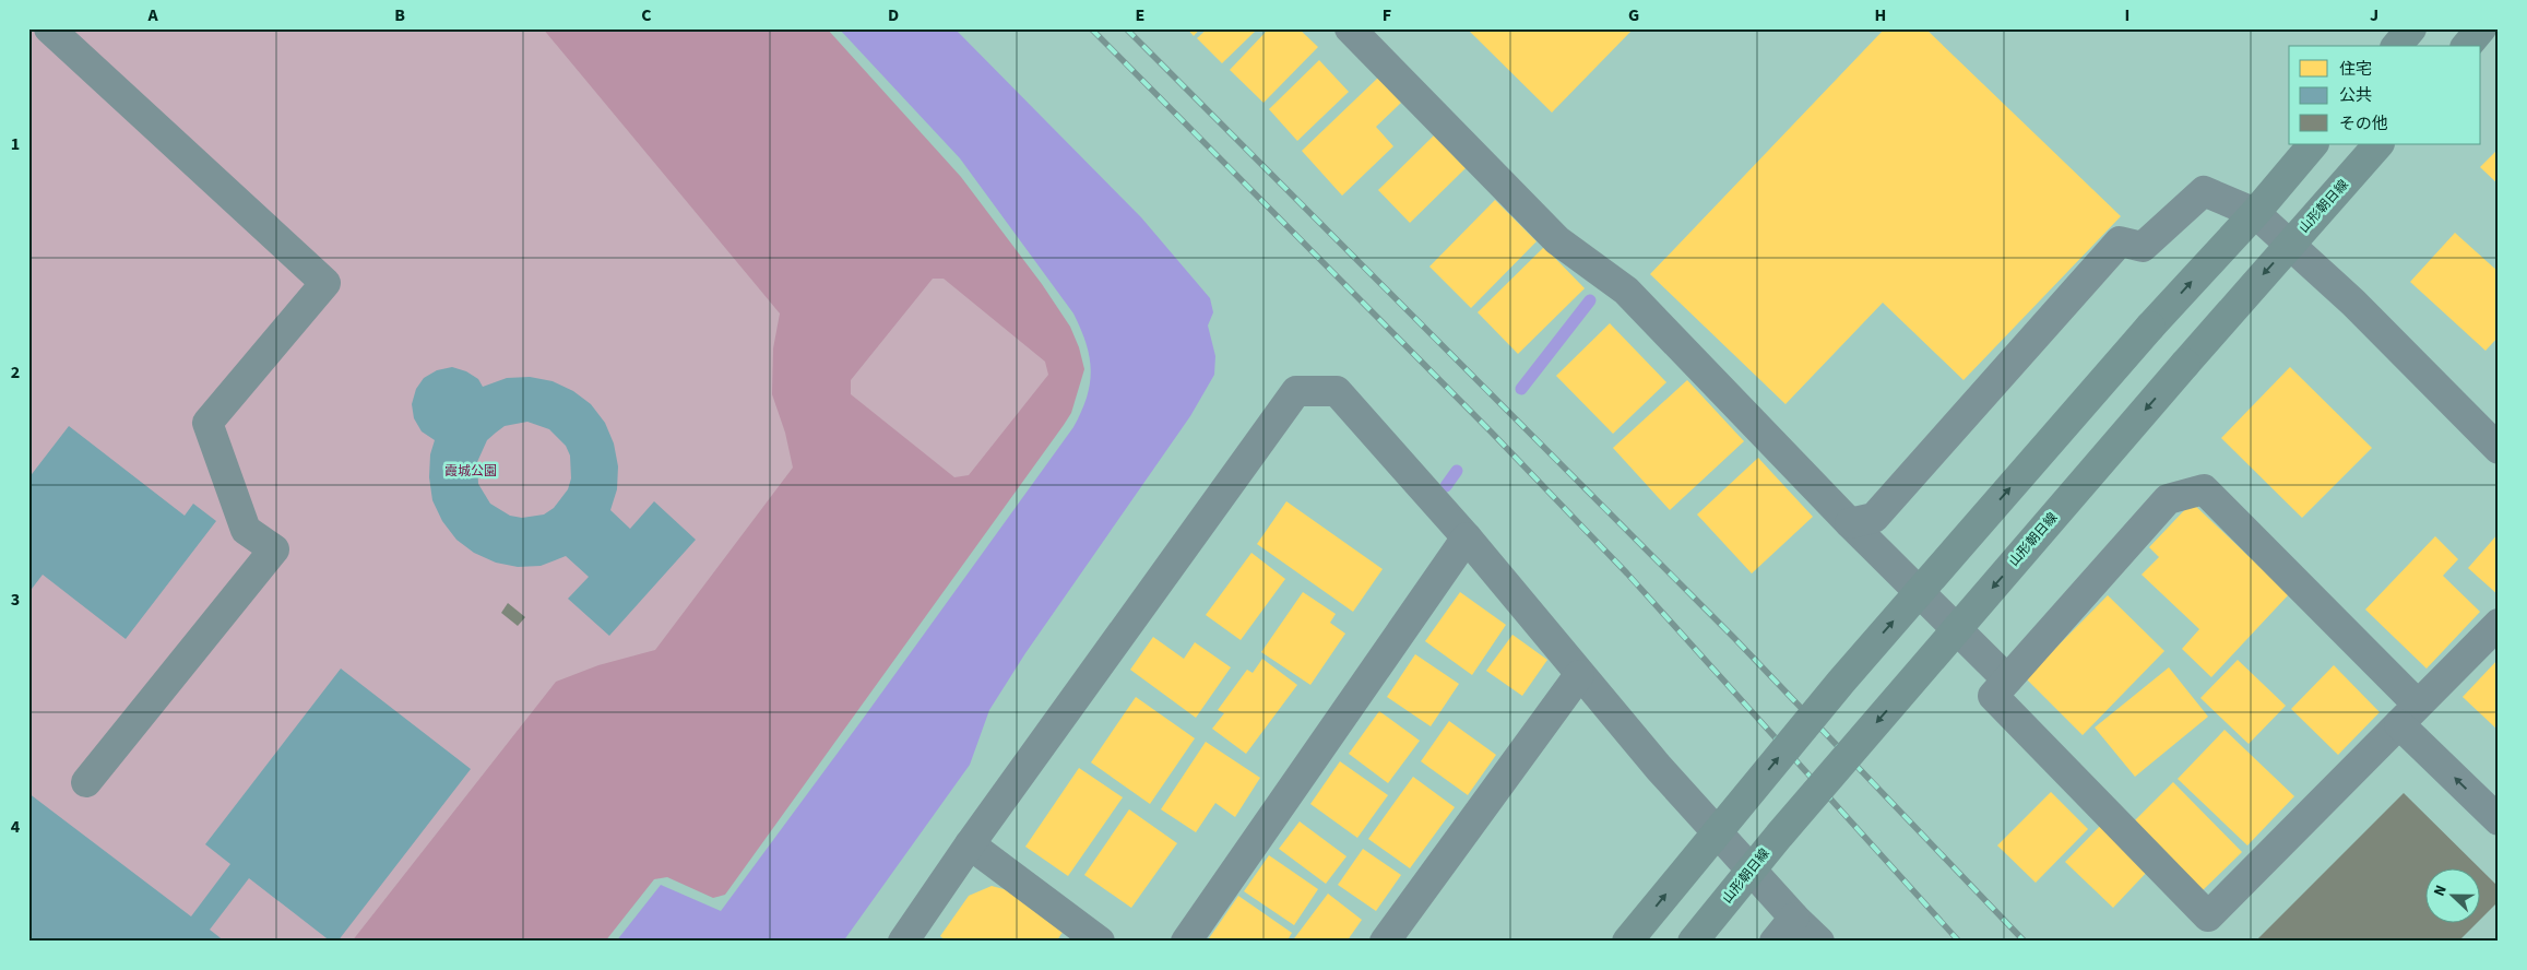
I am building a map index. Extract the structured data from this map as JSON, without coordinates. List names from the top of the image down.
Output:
{
  "streets": {
    "main road": ["山形朝日線"]
  },
  "parks": ["霞城公園"],
  "legend": ["住宅", "公共", "その他"],
  "north": "left",
  "grid": {
    "columns": [
      "A",
      "B",
      "C",
      "D",
      "E",
      "F",
      "G",
      "H",
      "I",
      "J"
    ],
    "rows": [
      "1",
      "2",
      "3",
      "4"
    ]
  }
}
